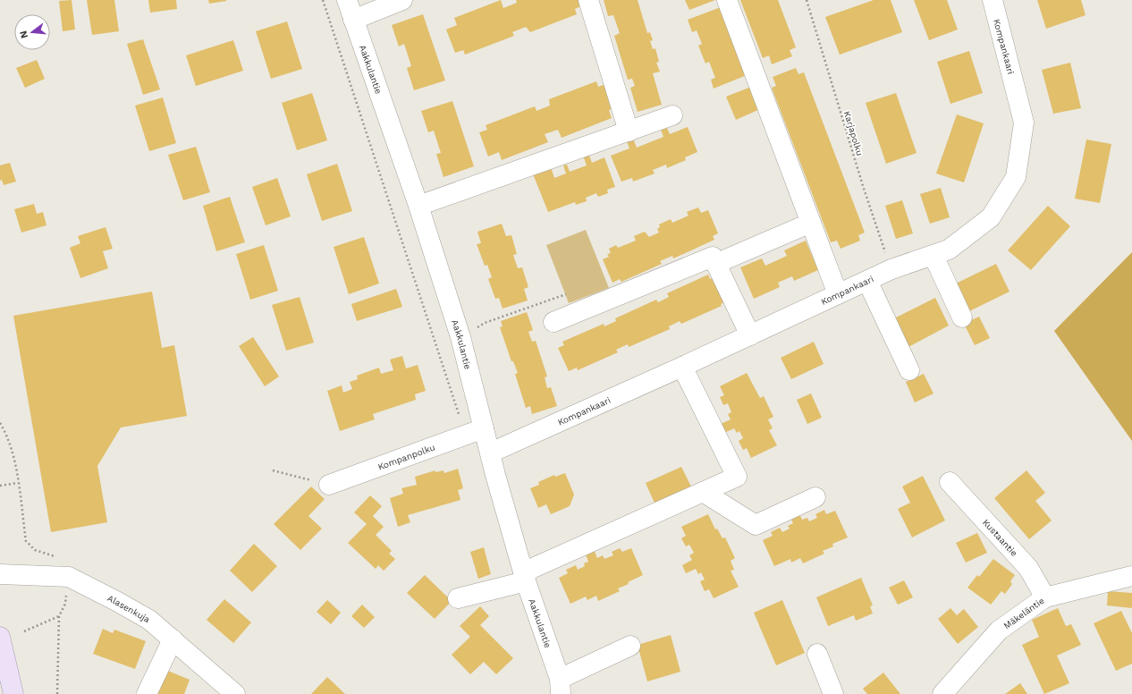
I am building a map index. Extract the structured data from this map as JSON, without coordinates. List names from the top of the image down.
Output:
{
  "streets": {
    "street": [
      "Kompankaari",
      "Aakkulantie",
      "Kompanpolku",
      "Kustaantie",
      "Alasenkuja",
      "Mäkeläntie"
    ],
    "path": ["Karjapolku"]
  },
  "crossings": [
    ["Kompankaari", "Aakkulantie"],
    ["Kompankaari", "Karjapolku"],
    ["Aakkulantie", "Kompanpolku"],
    ["Kustaantie", "Mäkeläntie"]
  ],
  "north": "left"
}
